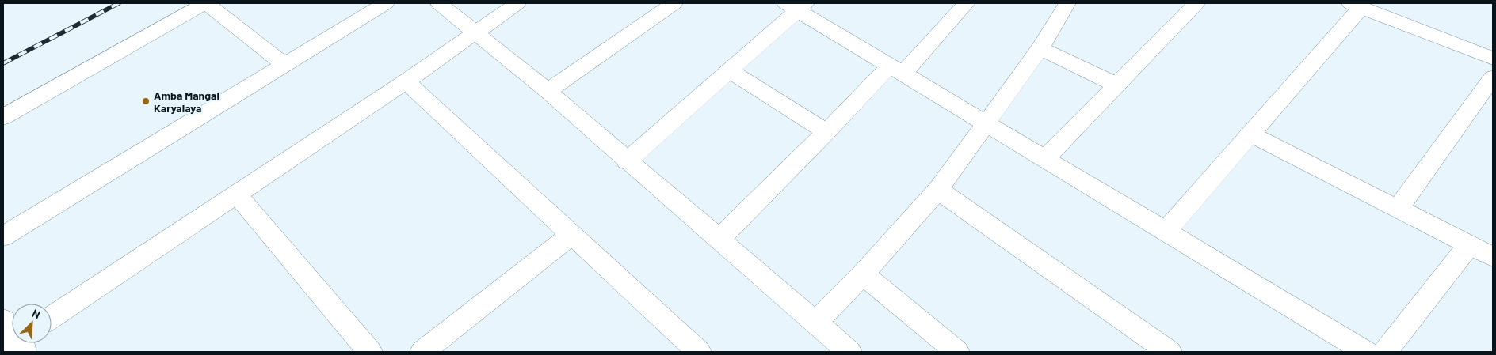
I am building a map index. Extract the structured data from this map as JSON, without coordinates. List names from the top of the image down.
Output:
{
  "places": ["Amba Mangal Karyalaya"],
  "north": "top right"
}
